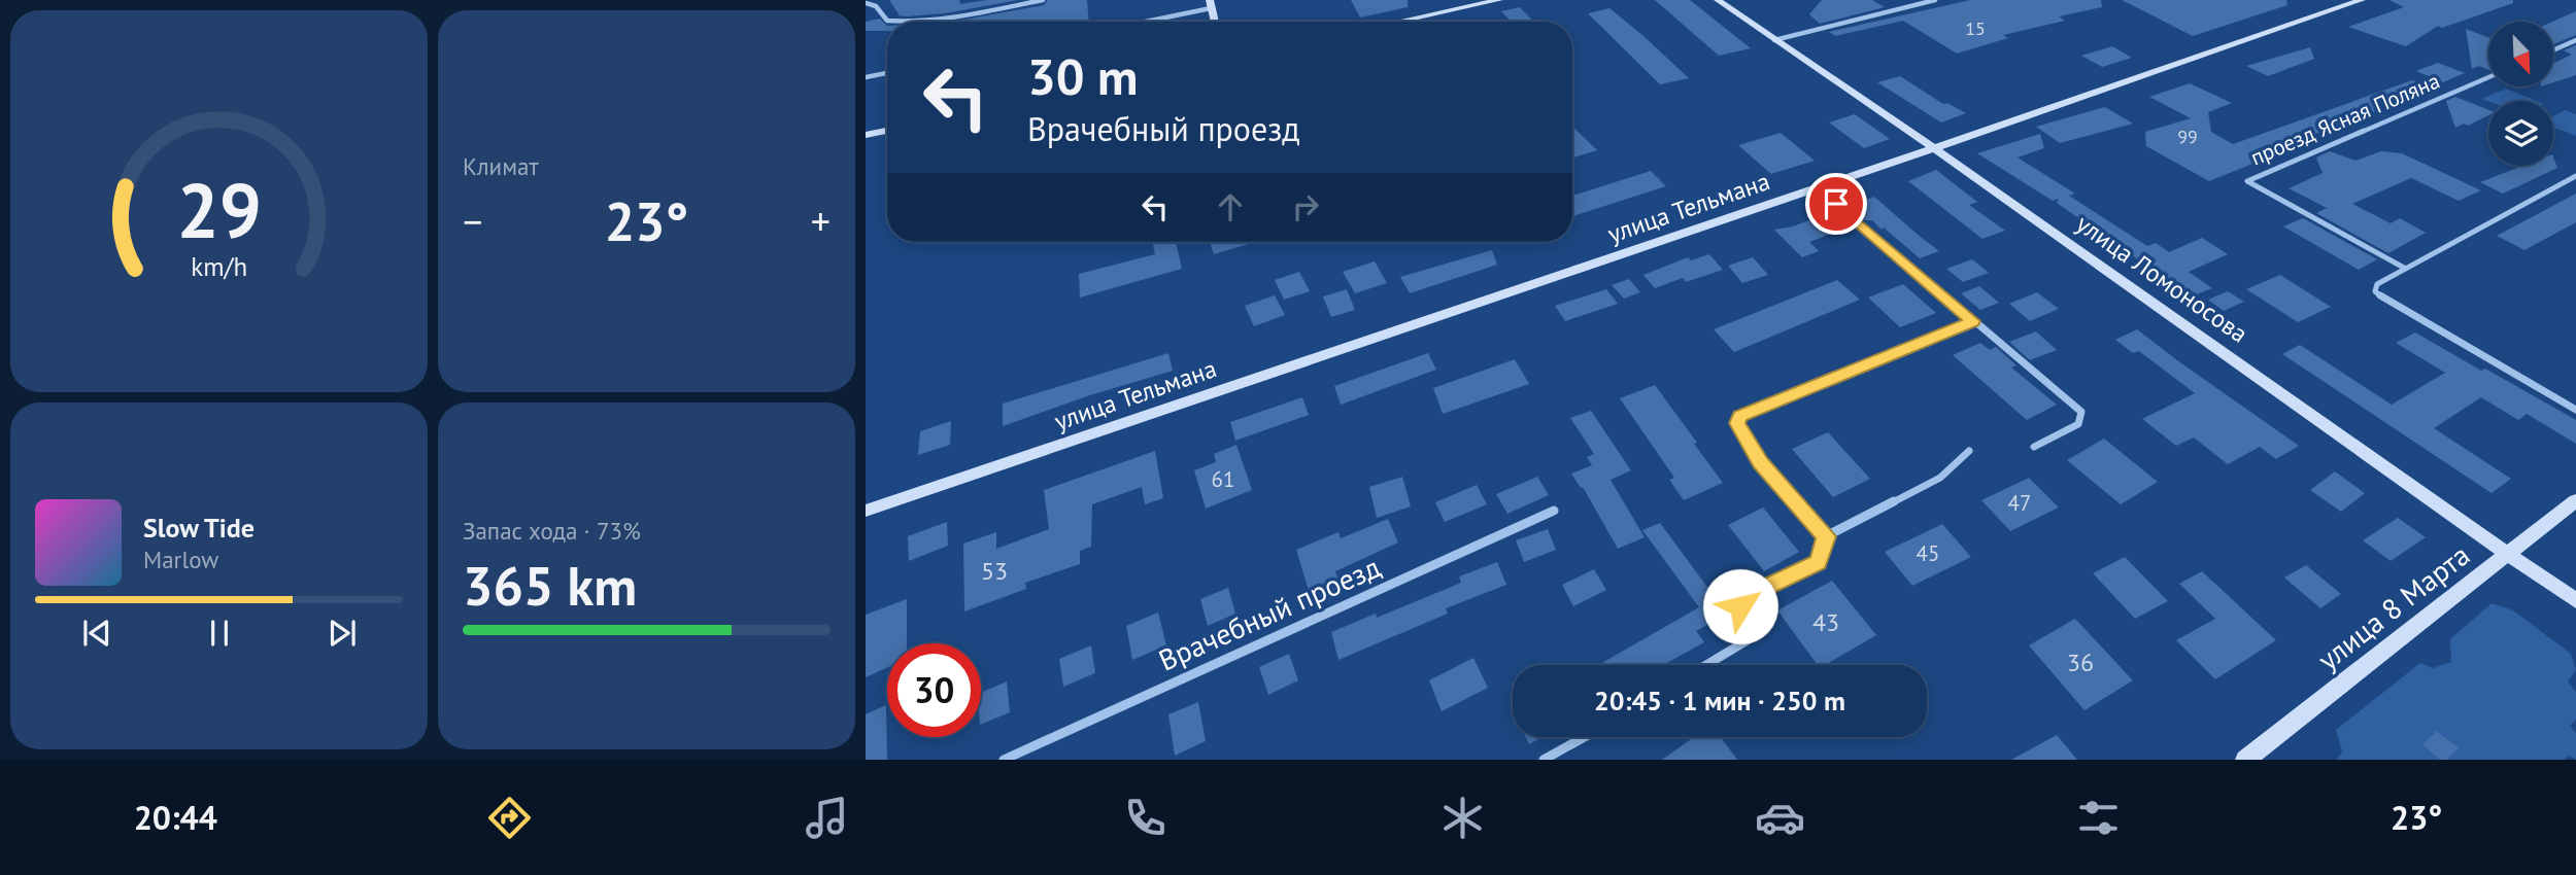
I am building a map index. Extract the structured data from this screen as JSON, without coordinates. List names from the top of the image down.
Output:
{
  "streets": {
    "street": [
      "проезд Ясная Поляна",
      "улица Тельмана",
      "улица Ломоносова",
      "улица 8 Марта",
      "Врачебный проезд"
    ]
  },
  "crossings": [
    ["улица Тельмана", "улица Ломоносова"],
    ["улица Ломоносова", "улица 8 Марта"]
  ],
  "house_numbers": [
    "15",
    "99",
    "61",
    "47",
    "45",
    "53",
    "43",
    "36"
  ],
  "north": "bottom right",
  "page": {
    "tile": [
      "Климат",
      ["Запас хода · 73%", "365 km"]
    ],
    "turn": ["30 m", "Врачебный проезд"],
    "heat": ["−", "23°", "+"],
    "song": ["Slow Tide", "Marlow"],
    "limit": "30",
    "trip": "20:45 · 1 мин · 250 m",
    "tabs": ["20:44", "23°"],
    "gauge": ["29", "km/h"]
  }
}
